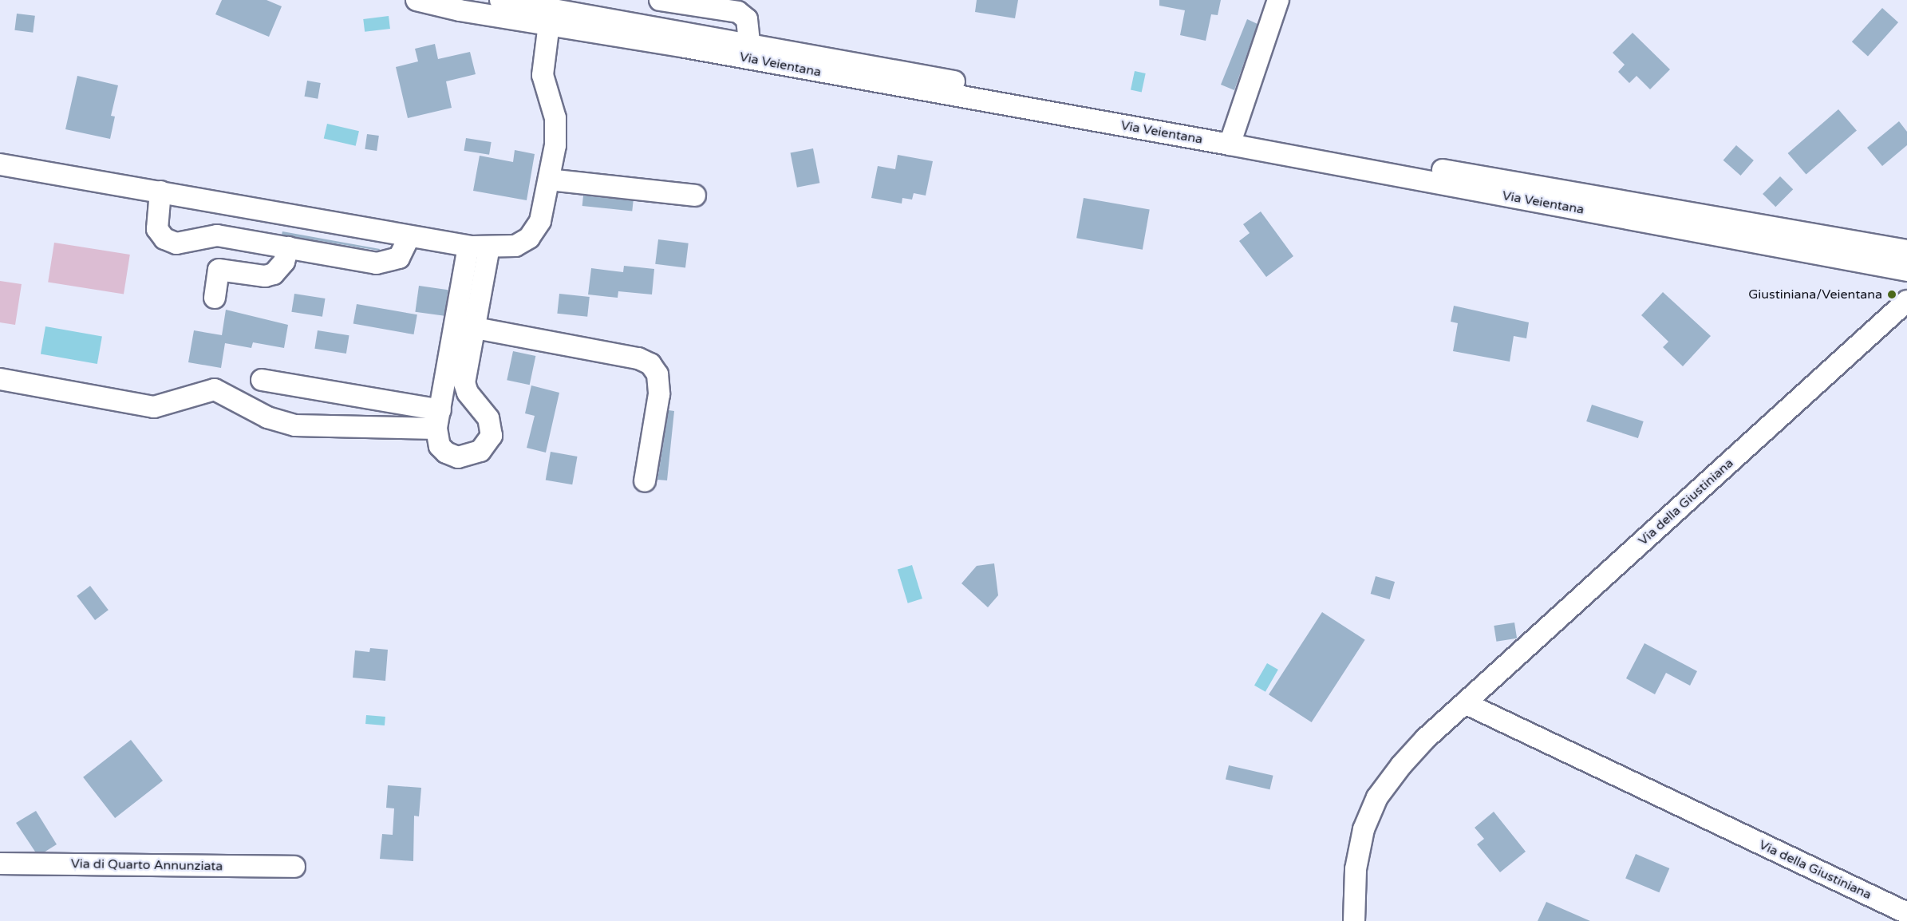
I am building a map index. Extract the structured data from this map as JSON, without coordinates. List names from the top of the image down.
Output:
{
  "streets": {
    "street": ["Via Veientana", "Via della Giustiniana", "Via di Quarto Annunziata"]
  },
  "places": ["Giustiniana/Veientana"]
}
